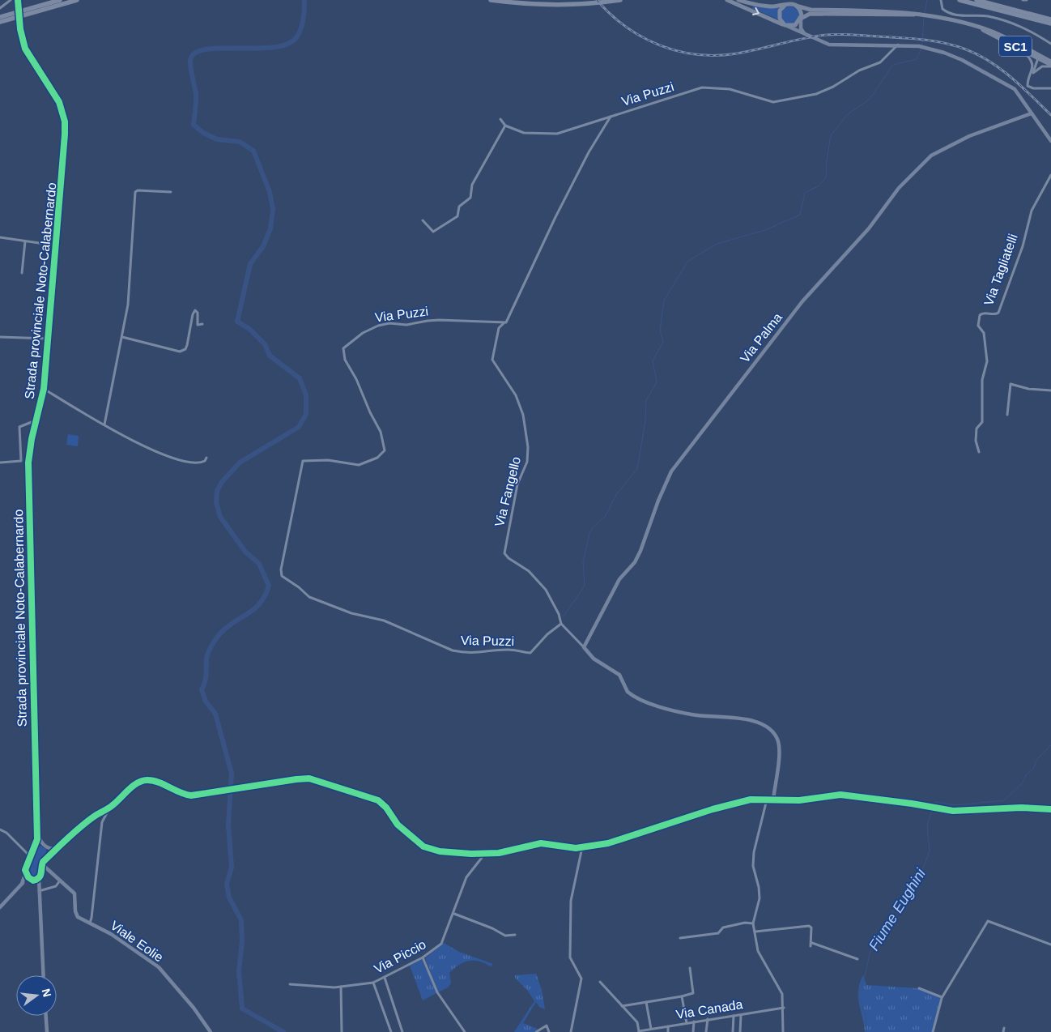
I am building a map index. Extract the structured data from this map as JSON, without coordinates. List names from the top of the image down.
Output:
{
  "streets": {
    "main road": ["SC1"],
    "street": [
      "Via Puzzi",
      "Via Tagliatelli",
      "Strada provinciale Noto-Calabernardo",
      "Via Palma",
      "Via Fangello",
      "Viale Eolie",
      "Via Piccio",
      "Via Canada"
    ]
  },
  "crossings": [
    ["Via Puzzi", "Via Fangello"],
    ["Via Palma", "Via Fangello"]
  ],
  "water": ["Fiume Eughini"],
  "north": "right"
}
